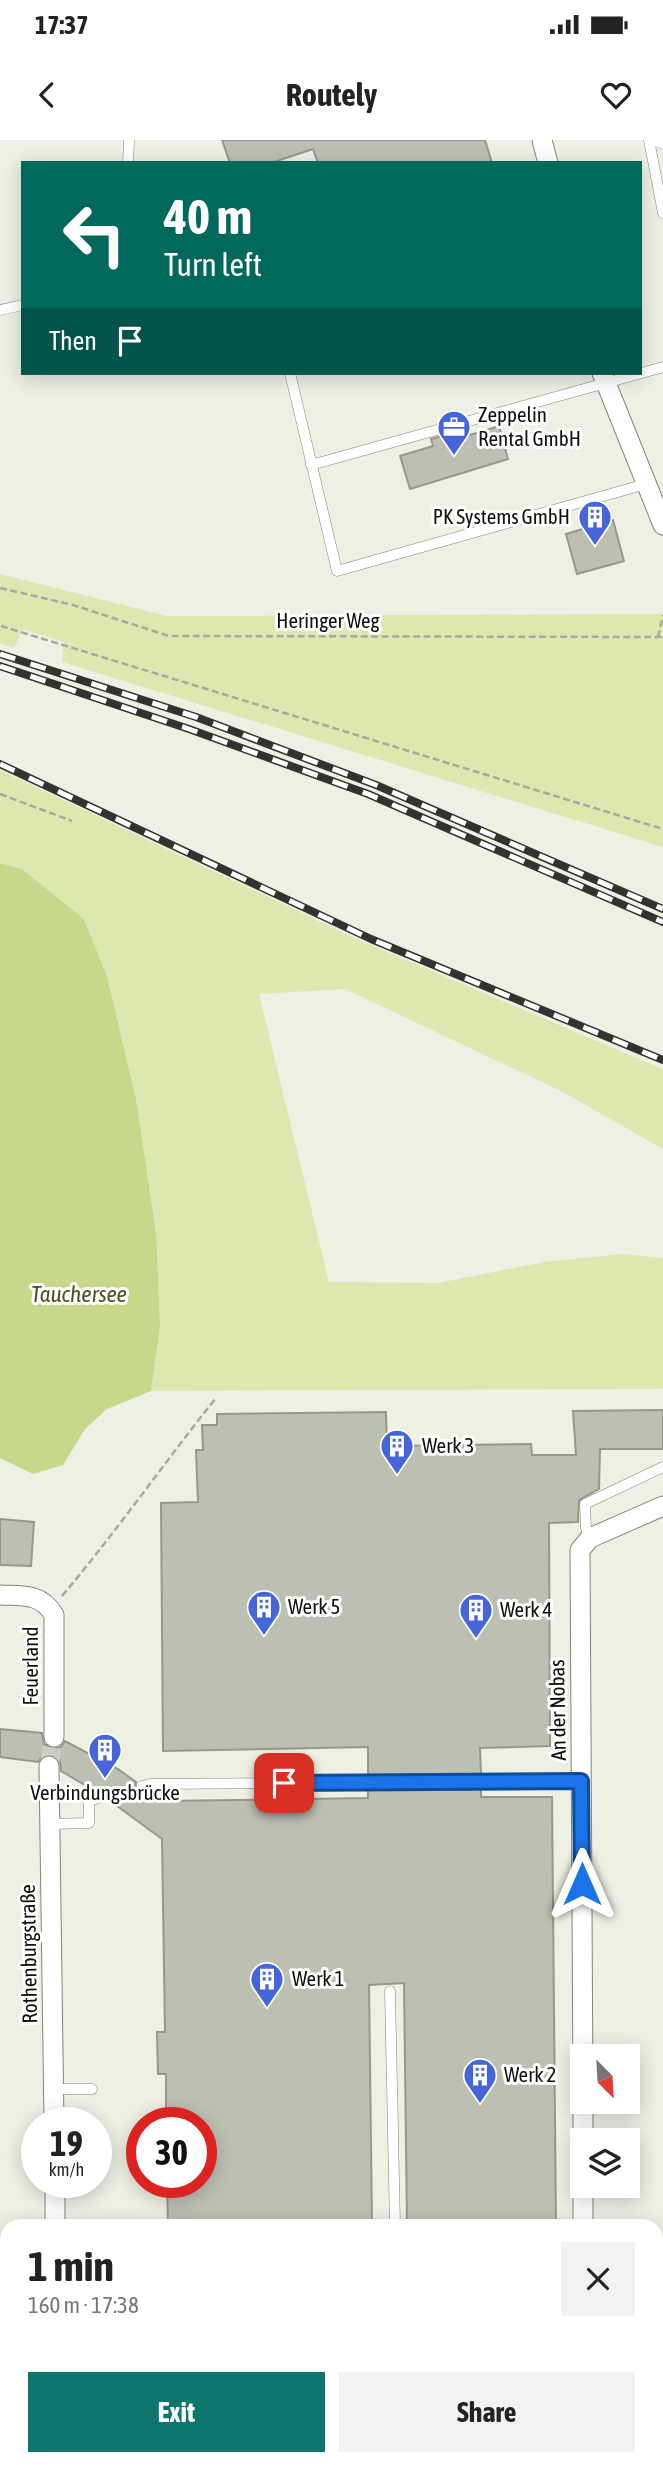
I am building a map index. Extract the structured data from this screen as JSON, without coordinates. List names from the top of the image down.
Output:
{
  "streets": {
    "street": ["Feuerland", "An der Nobas", "Rothenburgstraße"],
    "path": ["Heringer Weg"]
  },
  "water": ["Tauchersee"],
  "places": {
    "office": ["Zeppelin Rental GmbH"],
    "building": [
      "PK Systems GmbH",
      "Werk 3",
      "Werk 5",
      "Werk 4",
      "Verbindungsbrücke",
      "Werk 1",
      "Werk 2"
    ]
  },
  "north": "bottom right",
  "page": {
    "status": "17:37",
    "header": "Routely",
    "turn": ["40 m", "Turn left"],
    "then": "Then",
    "speed": "19 km/h",
    "limit": "30",
    "heading": ["1 min", "160 m · 17:38"],
    "buttons": ["Exit", "Share"]
  }
}
